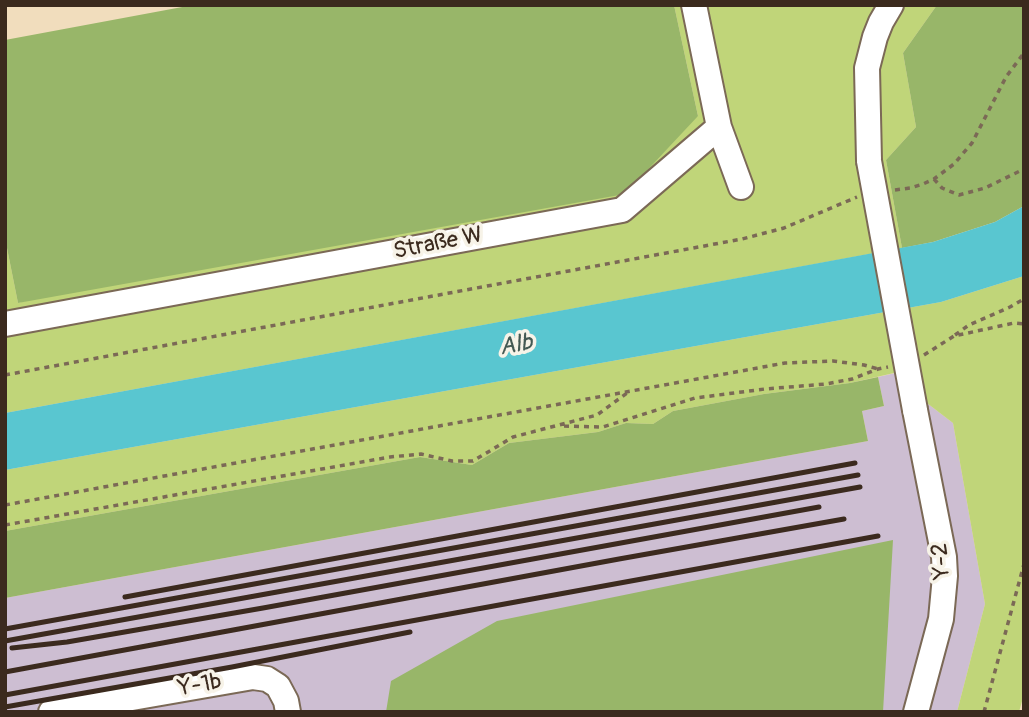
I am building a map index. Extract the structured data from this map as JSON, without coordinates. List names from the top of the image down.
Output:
{
  "streets": {
    "street": ["Straße W", "Y-2", "Y-1b"]
  },
  "water": ["Alb"]
}
